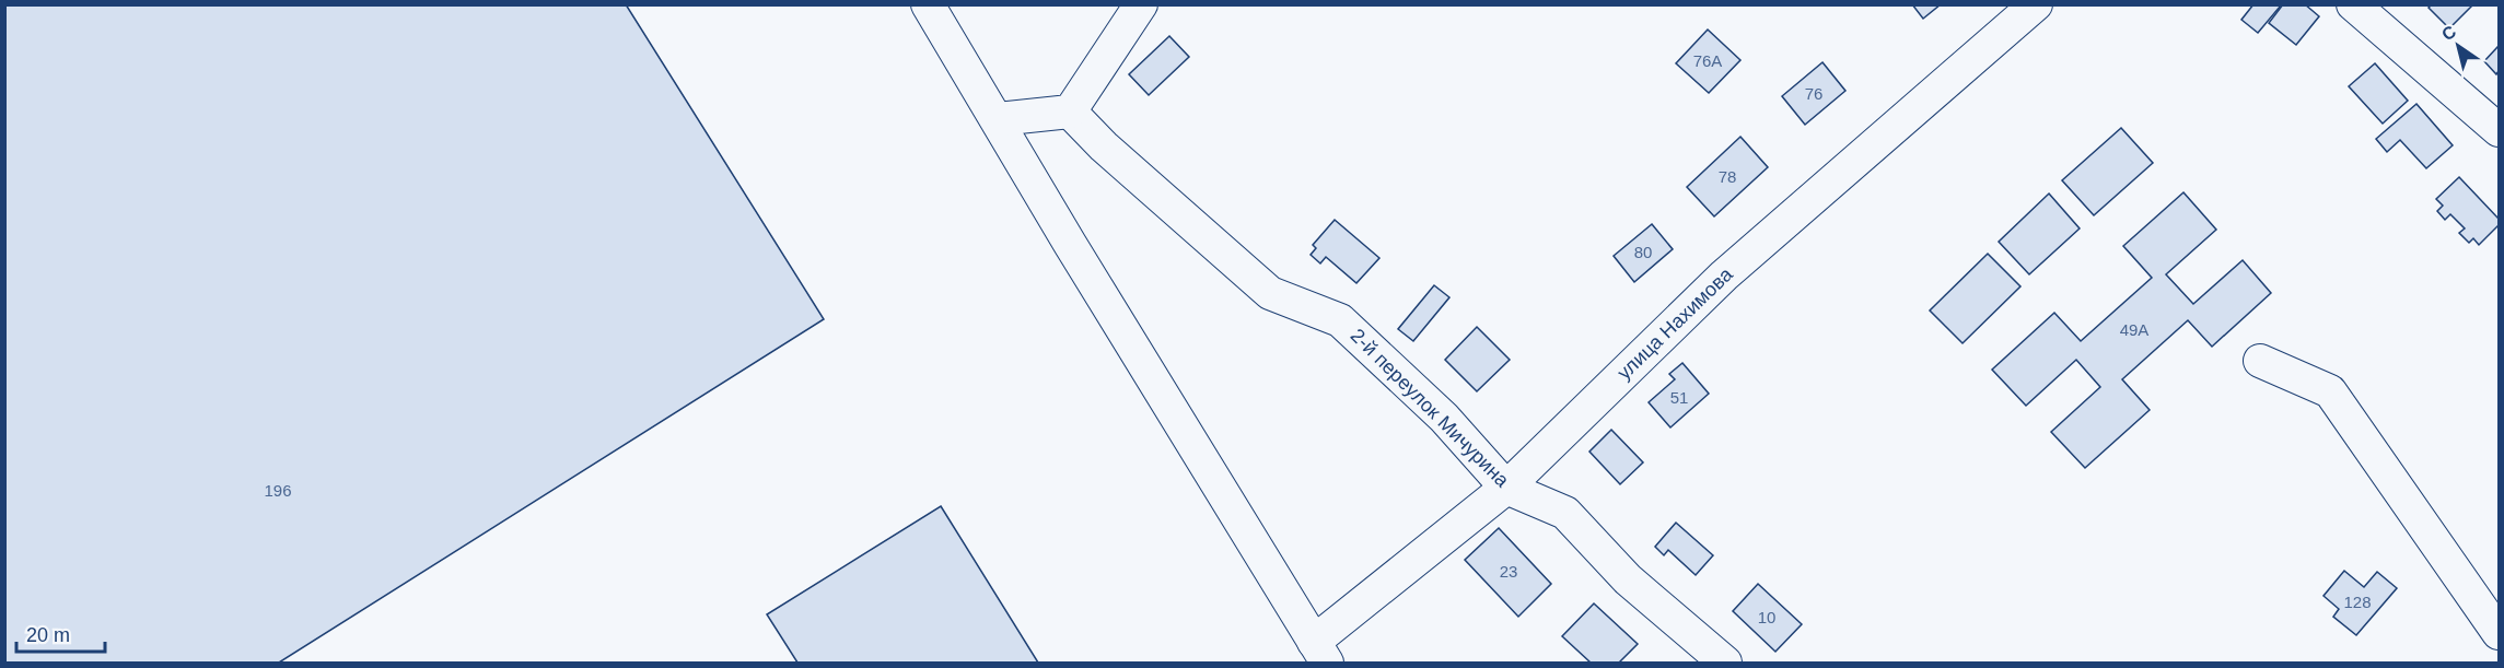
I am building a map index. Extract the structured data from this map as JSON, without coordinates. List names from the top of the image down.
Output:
{
  "streets": {
    "street": ["улица Нахимова", "2-й переулок Мичурина"]
  },
  "crossings": [
    ["улица Нахимова", "2-й переулок Мичурина"]
  ],
  "house_numbers": [
    "76А",
    "76",
    "78",
    "80",
    "49А",
    "51",
    "196",
    "23",
    "128",
    "10"
  ],
  "scale_bar": "20 m",
  "north": "top left"
}
